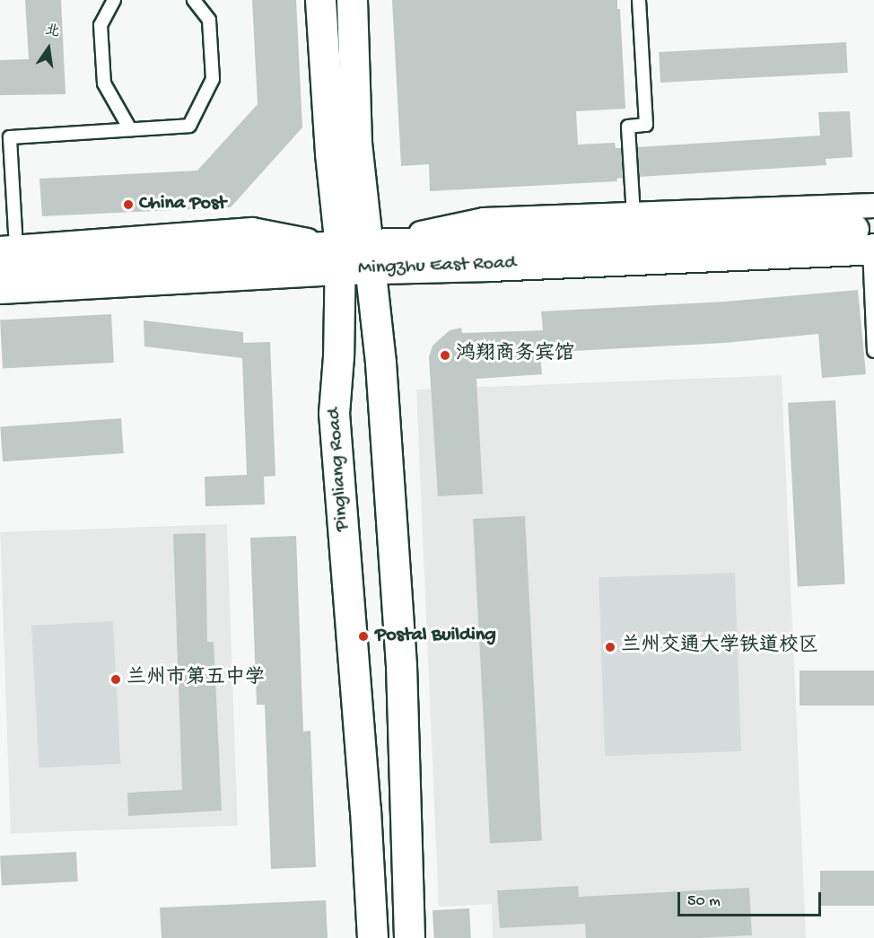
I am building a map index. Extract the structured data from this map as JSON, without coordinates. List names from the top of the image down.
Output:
{
  "streets": {
    "street": ["Mingzhu East Road", "Pingliang Road"]
  },
  "crossings": [
    ["Mingzhu East Road", "Pingliang Road"]
  ],
  "places": [
    "China Post",
    "鸿翔商务宾馆",
    "Postal Building",
    "兰州交通大学铁道校区",
    "兰州市第五中学"
  ],
  "scale_bar": "50 m",
  "north": "top"
}
